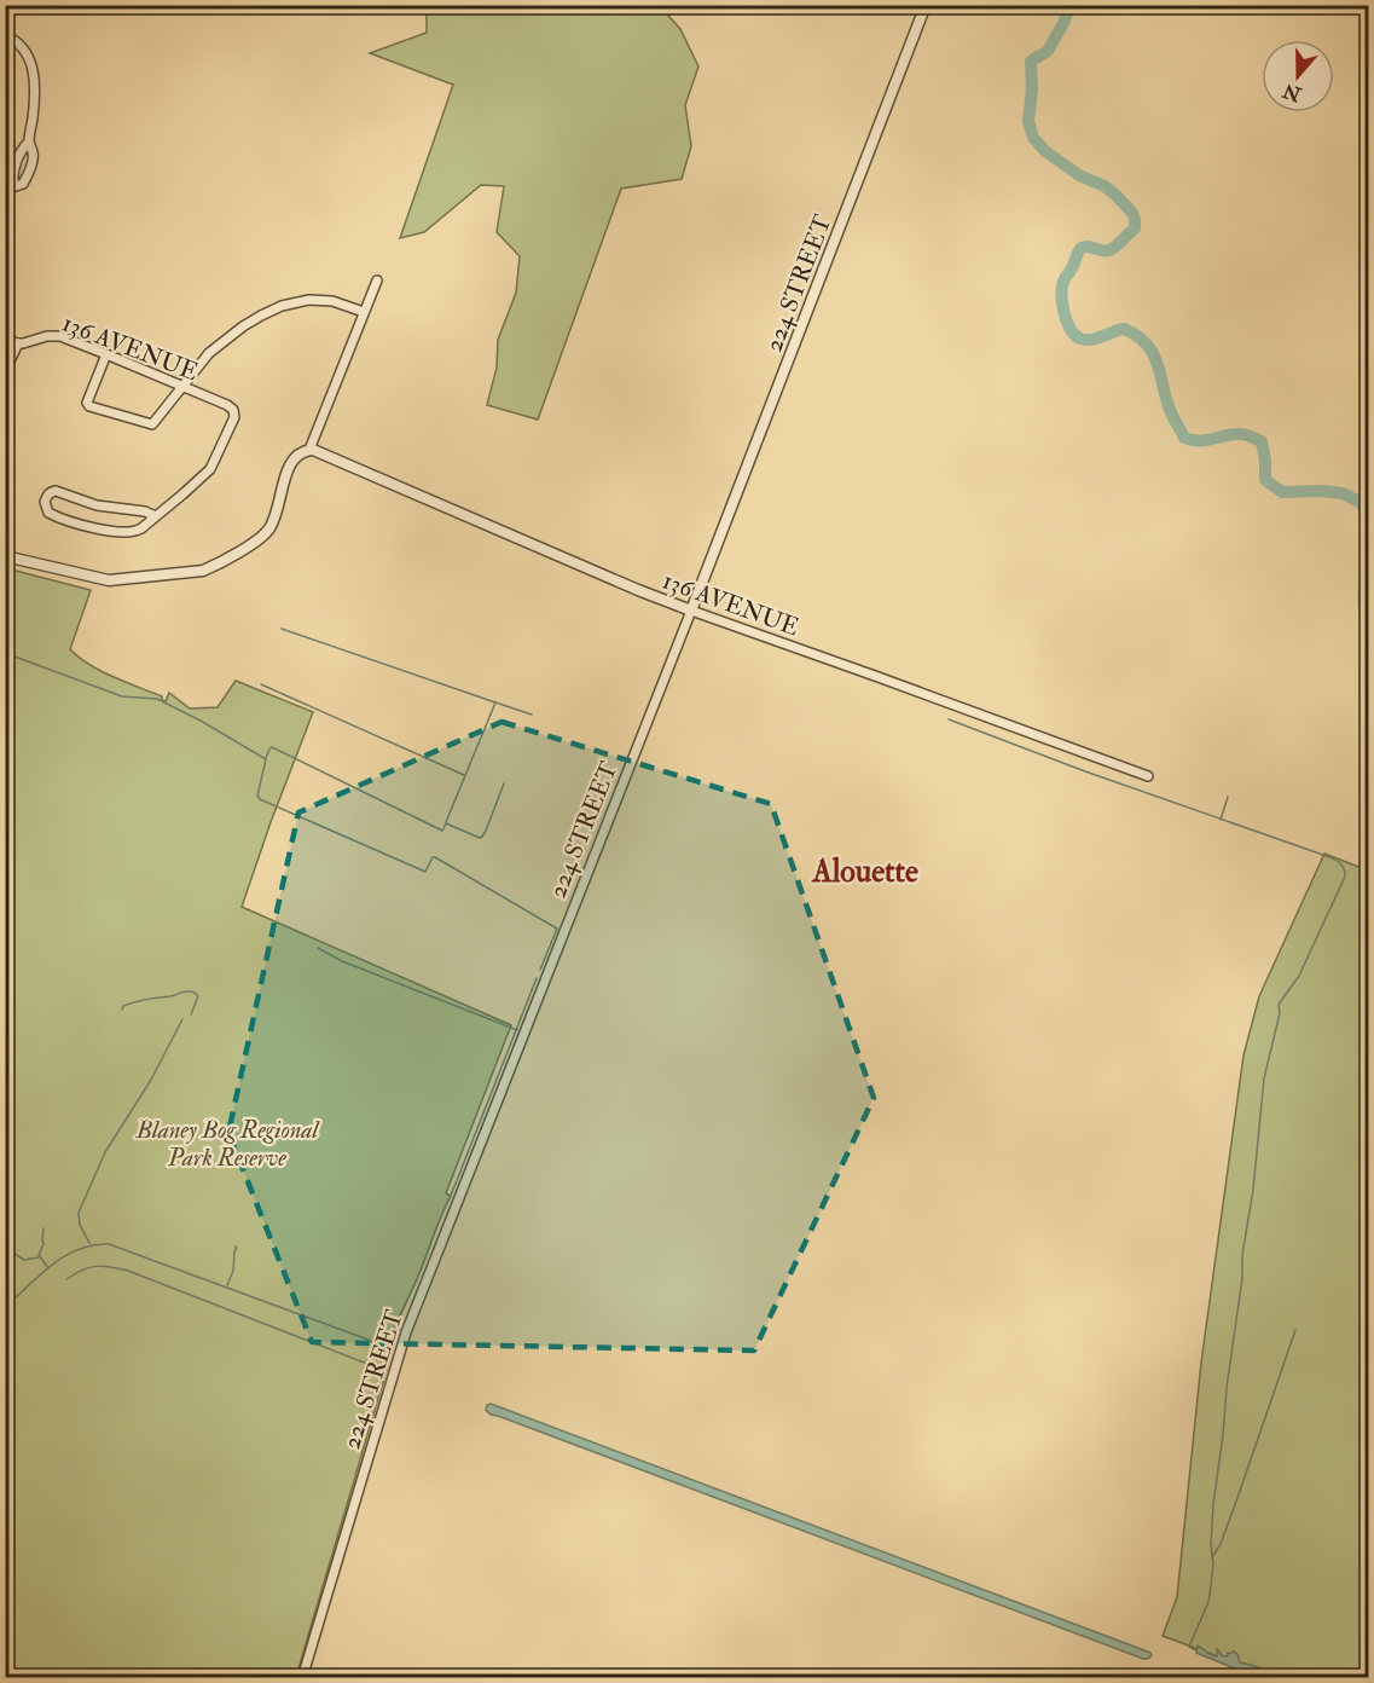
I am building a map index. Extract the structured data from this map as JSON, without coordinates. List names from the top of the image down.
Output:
{
  "streets": {
    "street": ["224 STREET", "136 AVENUE"]
  },
  "crossings": [
    ["224 STREET", "136 AVENUE"]
  ],
  "districts": ["Alouette"],
  "parks": ["Blaney Bog Regional Park Reserve"],
  "north": "bottom"
}
